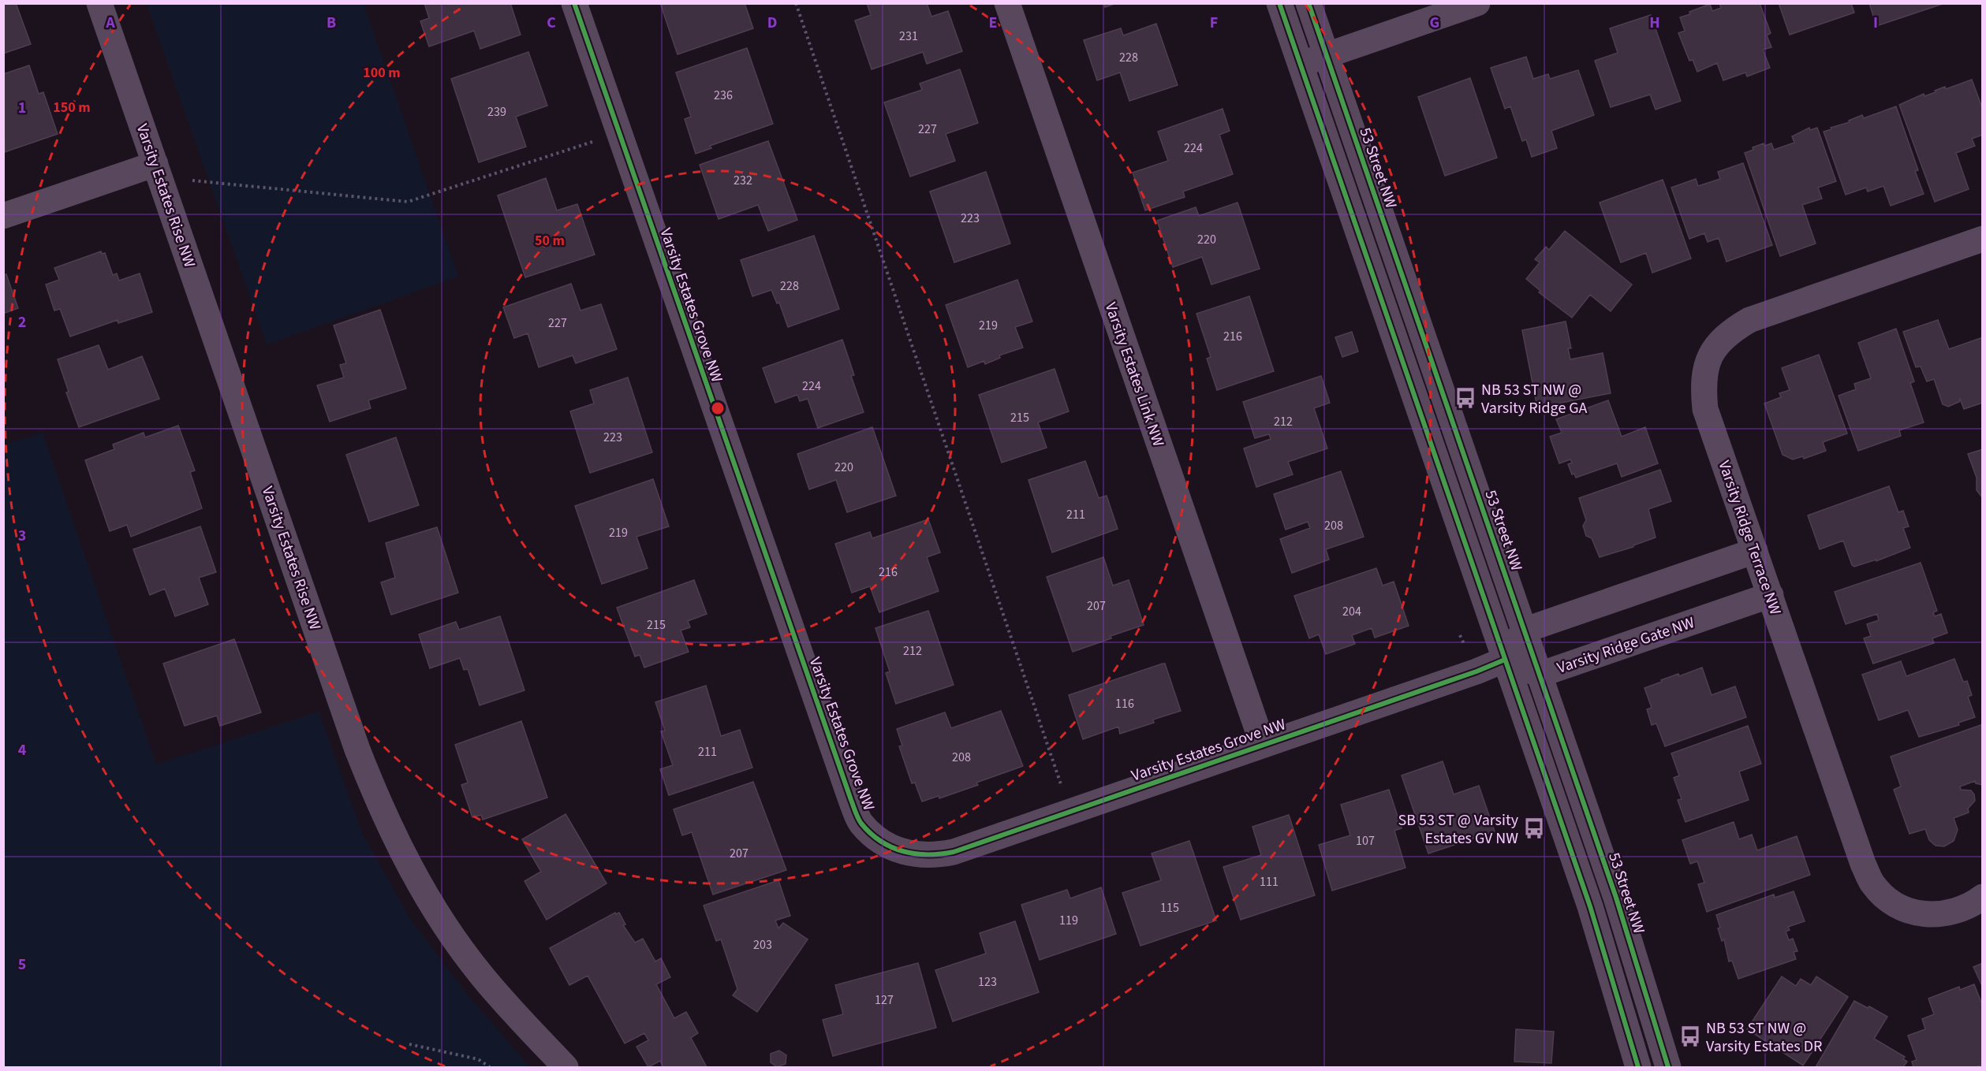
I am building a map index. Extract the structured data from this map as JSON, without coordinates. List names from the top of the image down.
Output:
{
  "streets": {
    "street": [
      "53 Street NW",
      "Varsity Estates Rise NW",
      "Varsity Estates Grove NW",
      "Varsity Estates Link NW",
      "Varsity Ridge Terrace NW",
      "Varsity Ridge Gate NW"
    ]
  },
  "crossings": [
    ["53 Street NW", "Varsity Ridge Gate NW"],
    ["Varsity Estates Grove NW", "Varsity Estates Link NW"],
    ["Varsity Estates Grove NW", "Varsity Ridge Gate NW"],
    ["Varsity Ridge Terrace NW", "Varsity Ridge Gate NW"]
  ],
  "places": {
    "bus stop": ["NB 53 ST NW @ Varsity Ridge GA", "SB 53 ST @ Varsity Estates GV NW", "NB 53 ST NW @ Varsity Estates DR"]
  },
  "house_numbers": [
    "231",
    "228",
    "236",
    "239",
    "227",
    "224",
    "232",
    "223",
    "220",
    "228",
    "227",
    "219",
    "216",
    "224",
    "215",
    "212",
    "223",
    "220",
    "211",
    "208",
    "219",
    "216",
    "207",
    "204",
    "215",
    "212",
    "116",
    "211",
    "208",
    "107",
    "207",
    "111",
    "115",
    "119",
    "203",
    "123",
    "127"
  ],
  "grid": {
    "columns": [
      "A",
      "B",
      "C",
      "D",
      "E",
      "F",
      "G",
      "H",
      "I"
    ],
    "rows": [
      "1",
      "2",
      "3",
      "4",
      "5"
    ]
  },
  "rings": ["100 m", "150 m", "50 m"]
}
